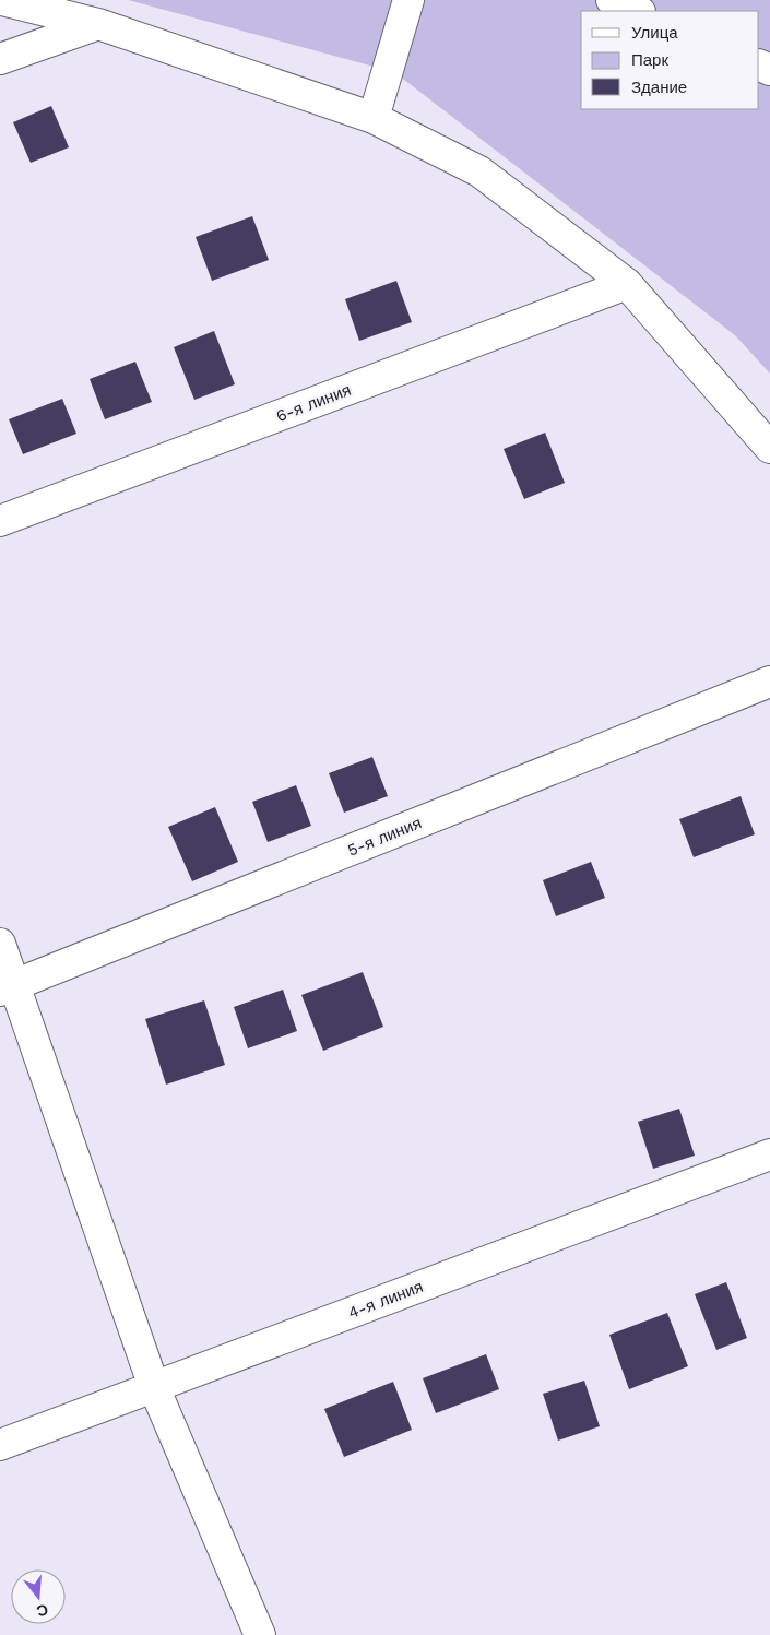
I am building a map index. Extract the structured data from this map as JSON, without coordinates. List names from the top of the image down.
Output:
{
  "streets": {
    "street": ["6-я линия", "5-я линия", "4-я линия"]
  },
  "legend": ["Улица", "Парк", "Здание"],
  "north": "bottom"
}
